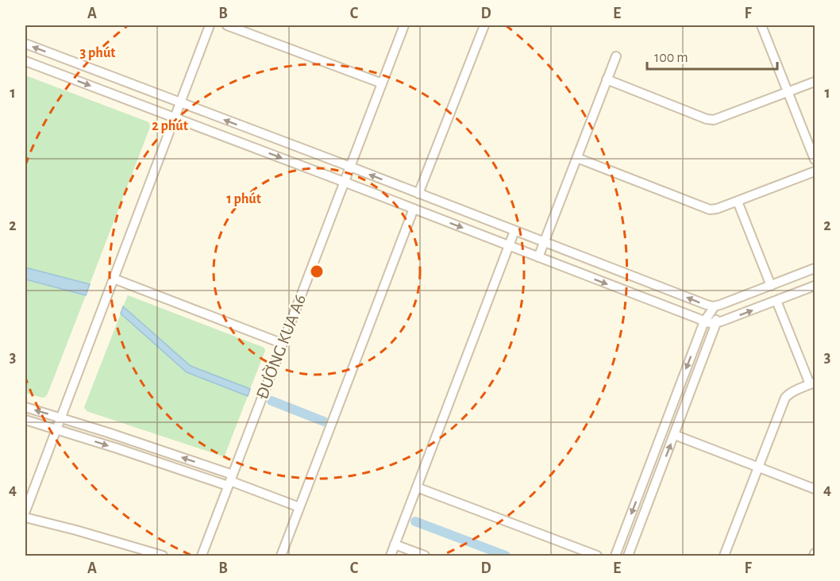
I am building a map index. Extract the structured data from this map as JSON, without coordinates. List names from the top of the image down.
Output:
{
  "streets": {
    "street": ["ĐƯỜNG KUA A6"]
  },
  "scale_bar": "100 m",
  "grid": {
    "columns": [
      "A",
      "B",
      "C",
      "D",
      "E",
      "F"
    ],
    "rows": [
      "1",
      "2",
      "3",
      "4"
    ]
  },
  "rings": ["3 phút", "2 phút", "1 phút"]
}
